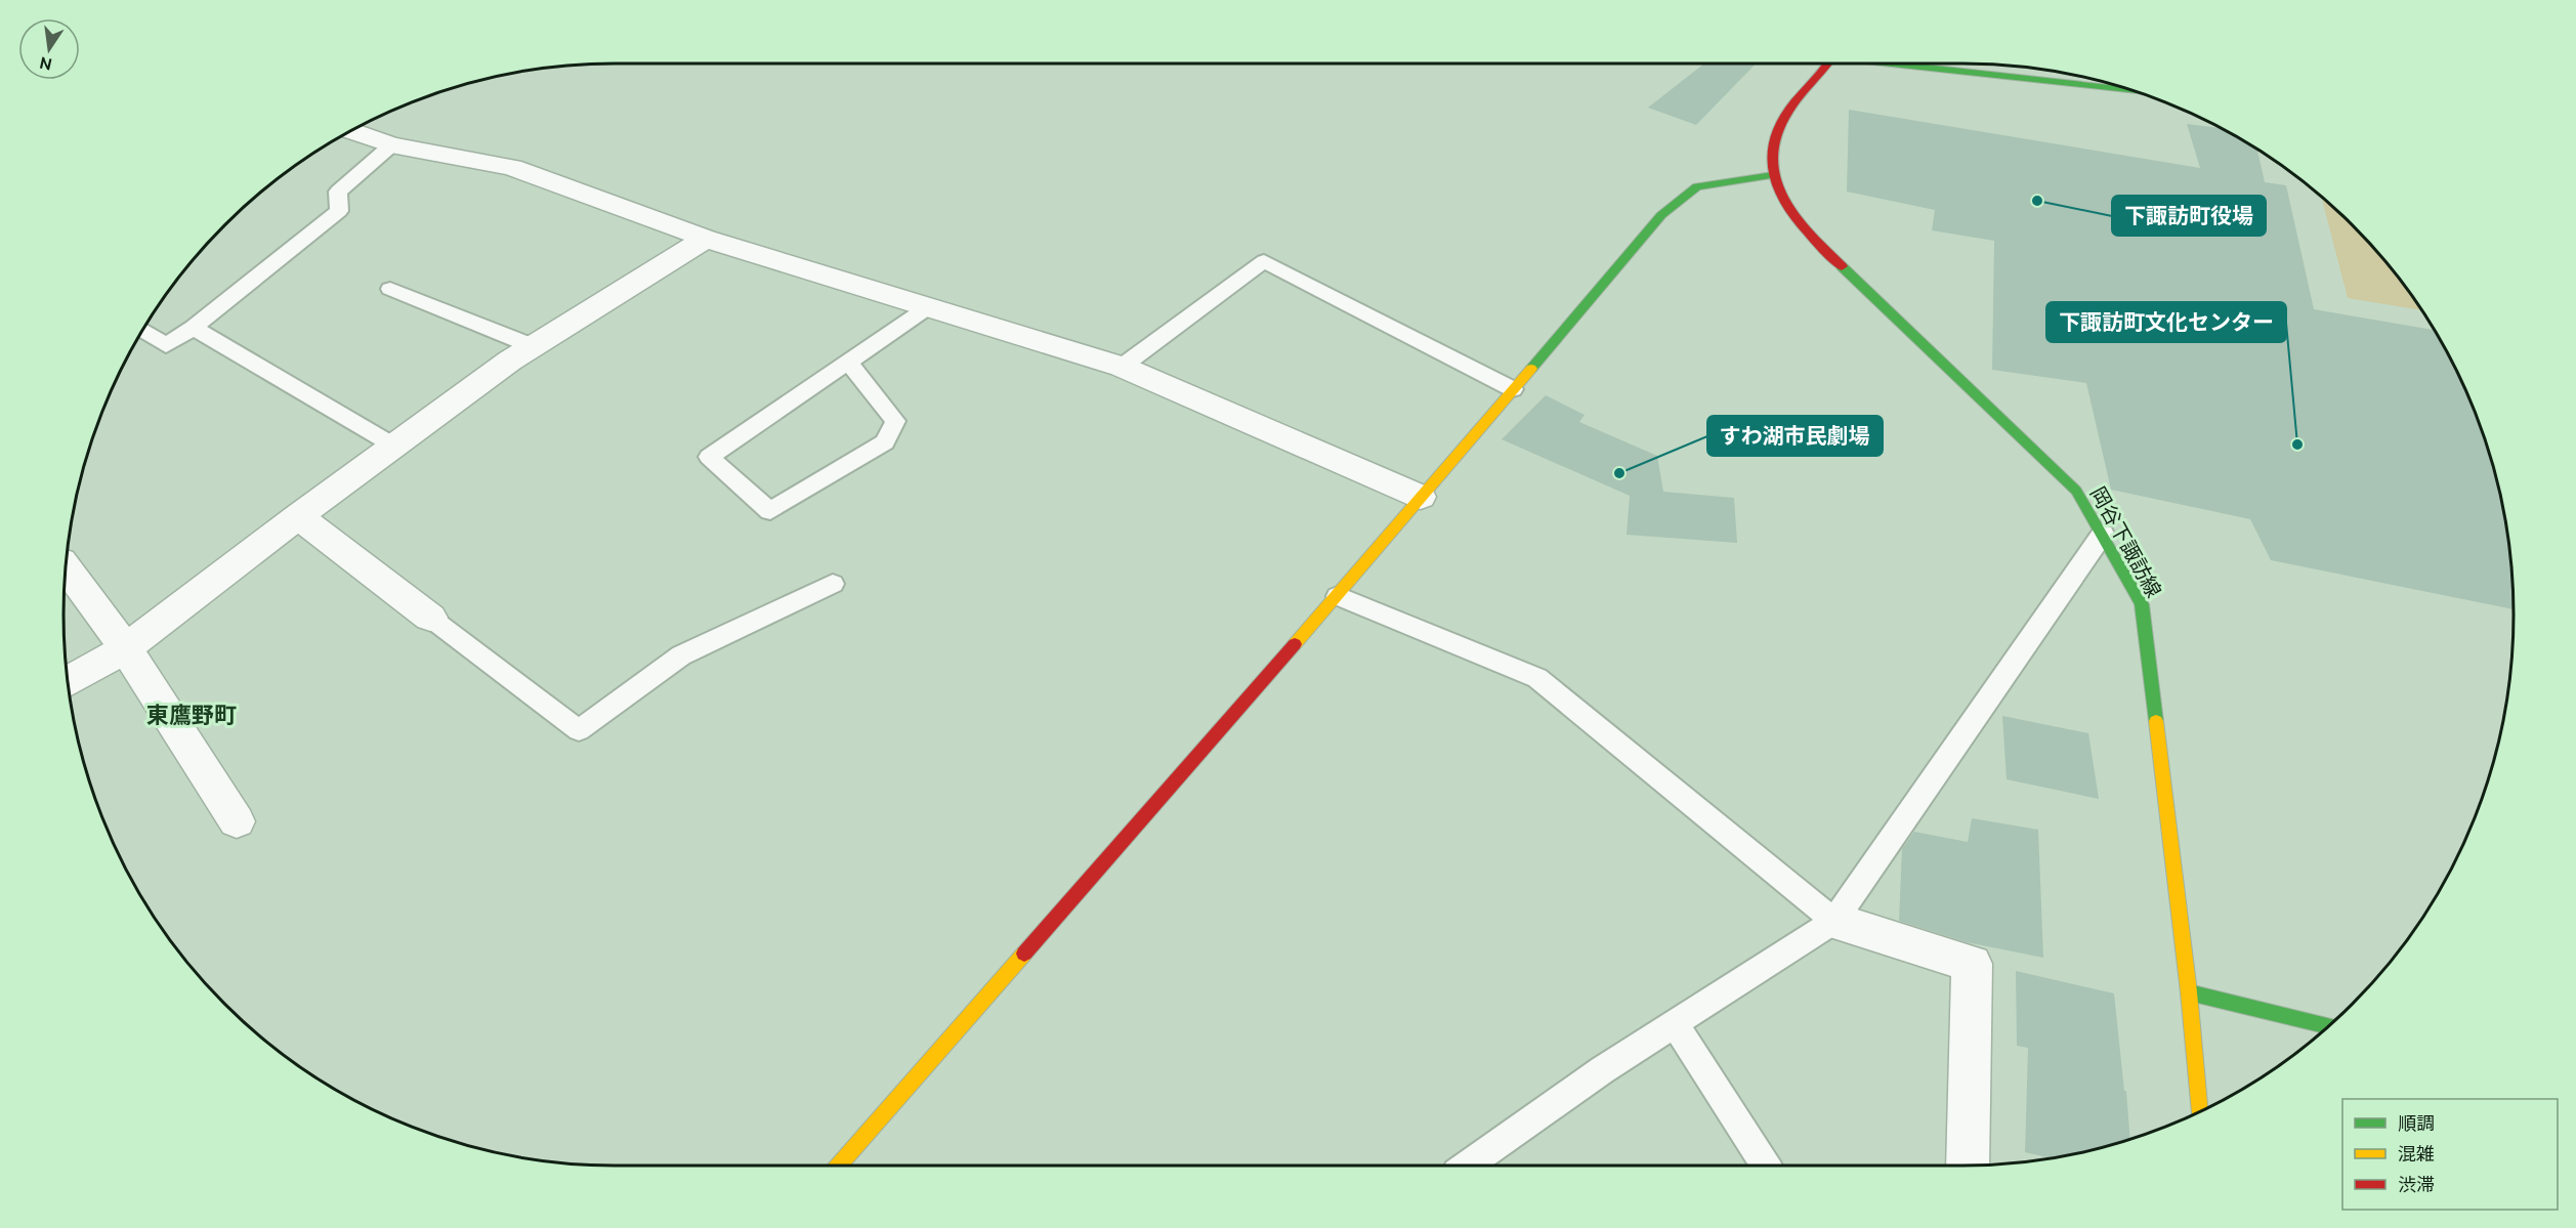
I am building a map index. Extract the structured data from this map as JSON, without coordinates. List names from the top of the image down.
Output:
{
  "streets": {
    "street": ["岡谷下諏訪線"]
  },
  "districts": ["東鷹野町"],
  "places": ["下諏訪町役場", "下諏訪町文化センター", "すわ湖市民劇場"],
  "legend": ["順調", "混雑", "渋滞"],
  "north": "bottom"
}
